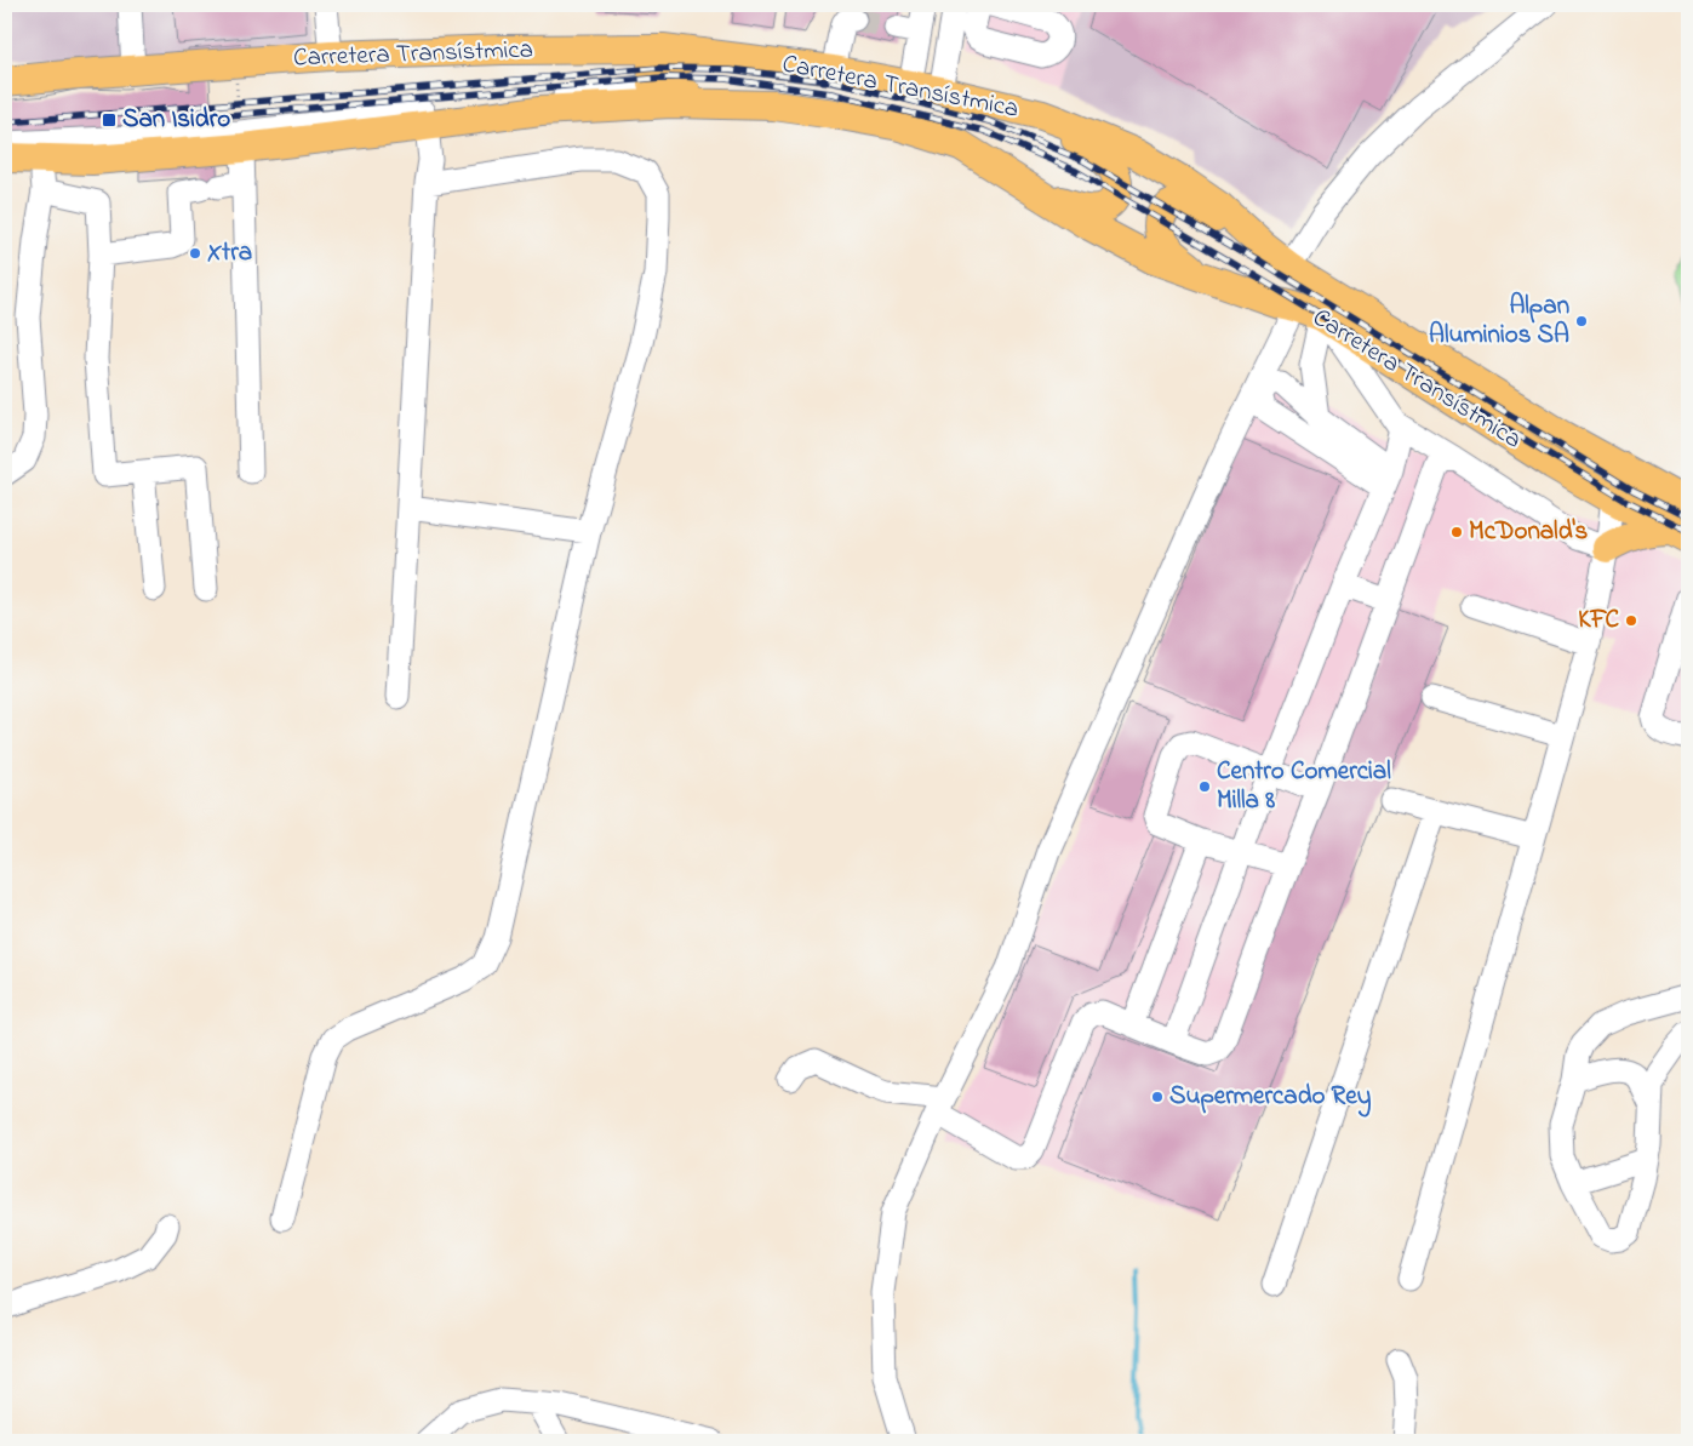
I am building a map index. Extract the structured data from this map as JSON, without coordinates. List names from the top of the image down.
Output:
{
  "streets": {
    "main road": ["Carretera Transístmica"]
  },
  "places": {
    "transit": ["San Isidro"],
    "other": [
      "Xtra",
      "Alpan Aluminios SA",
      "McDonald's",
      "KFC",
      "Centro Comercial Milla 8",
      "Supermercado Rey"
    ]
  }
}
